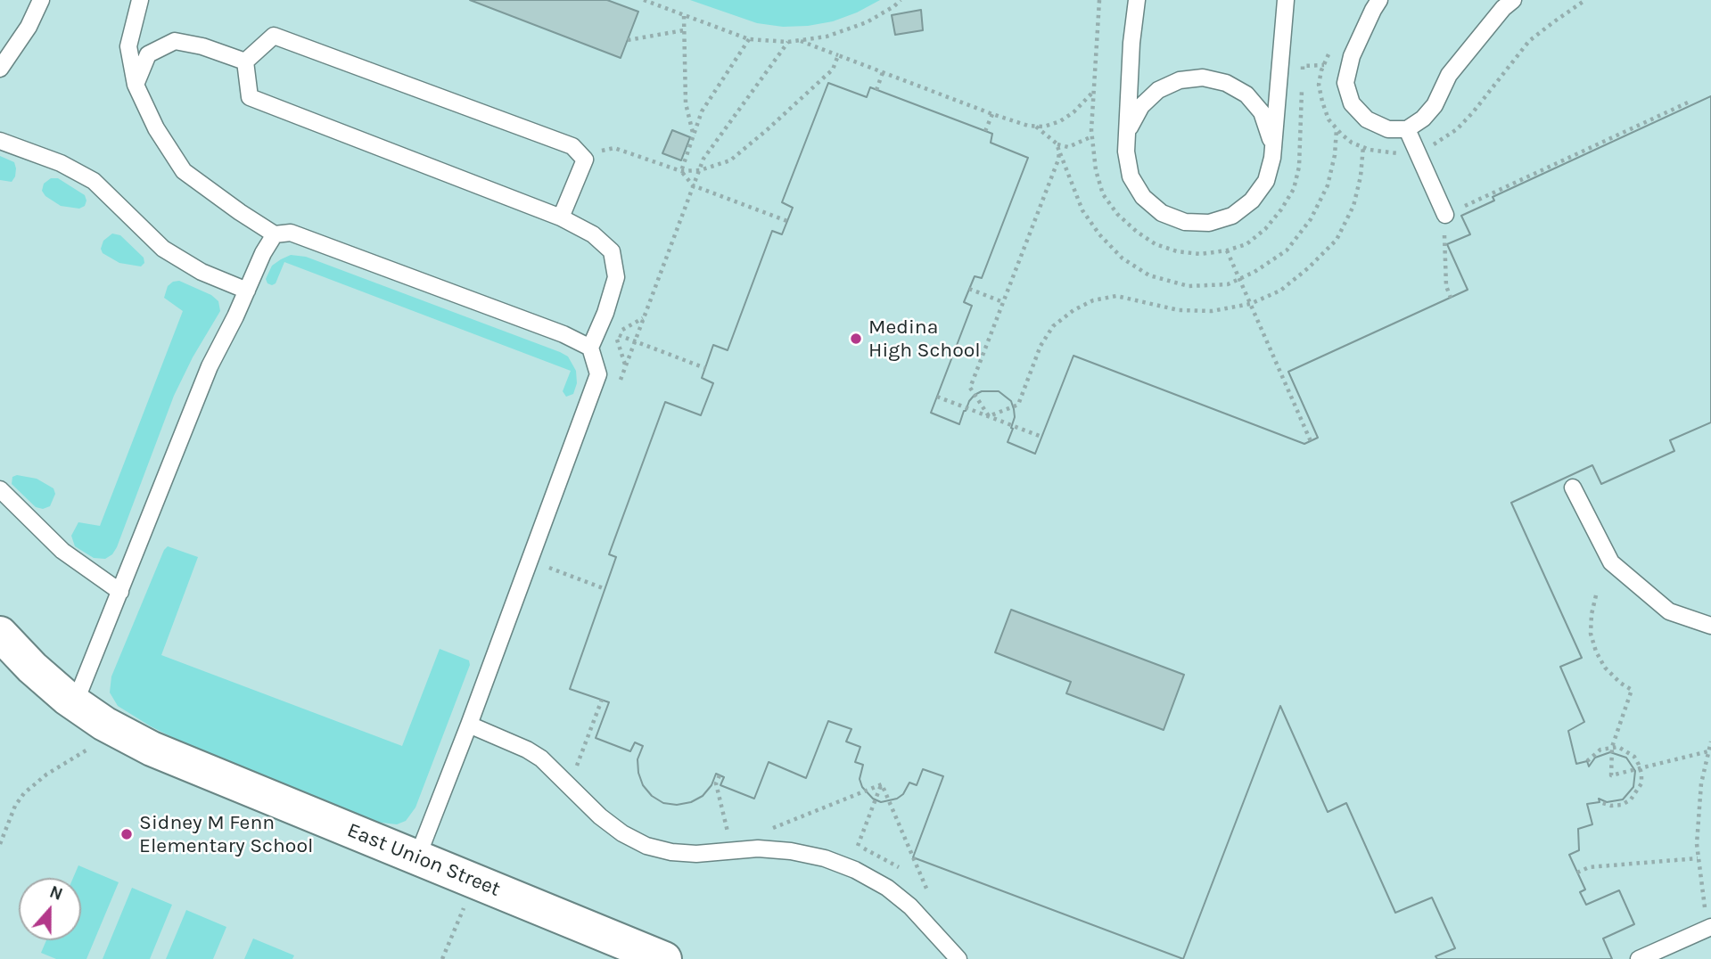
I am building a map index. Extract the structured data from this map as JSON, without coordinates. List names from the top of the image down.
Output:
{
  "streets": {
    "street": ["East Union Street"]
  },
  "places": ["Medina High School", "Sidney M Fenn Elementary School"],
  "north": "top"
}
